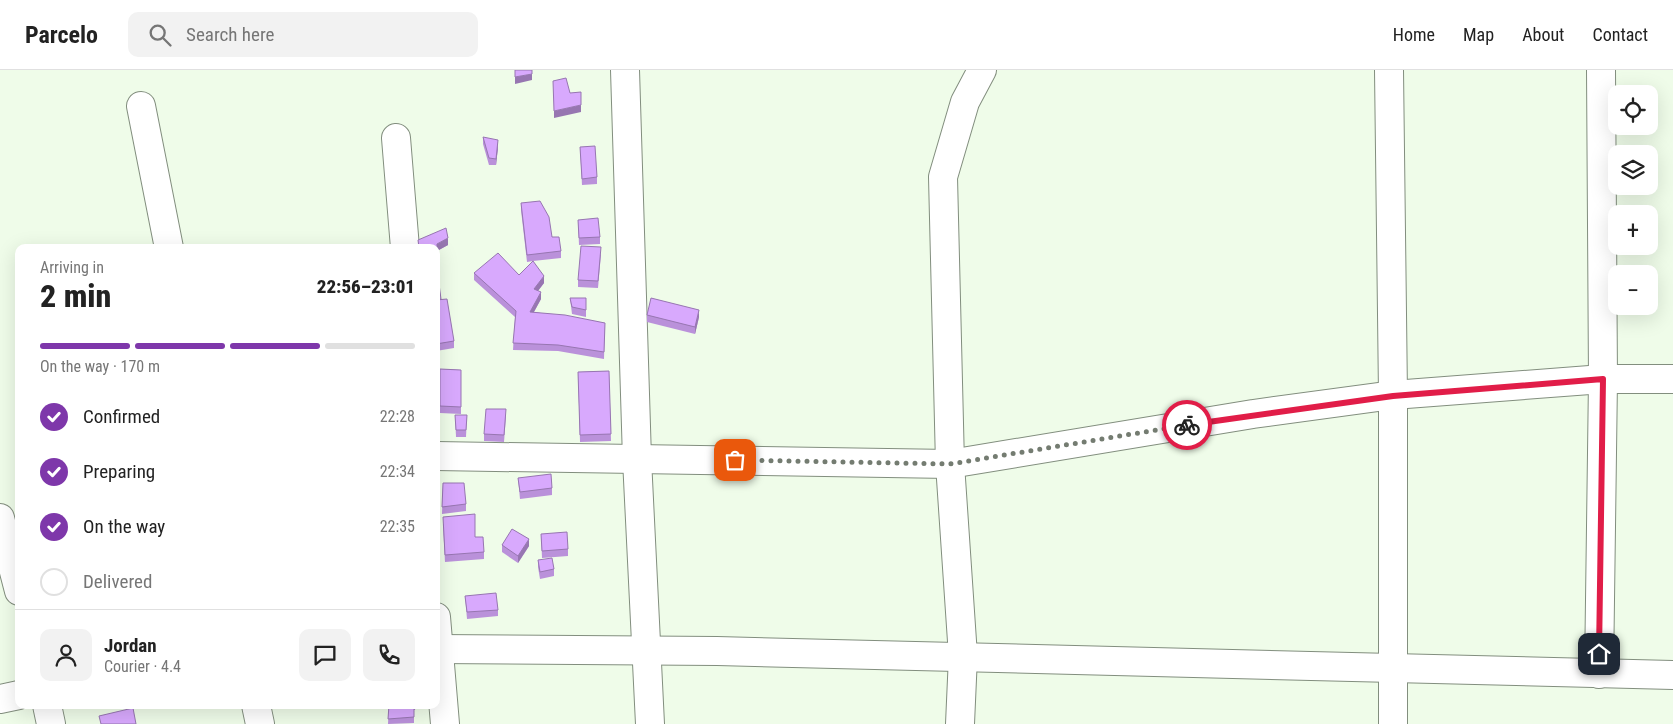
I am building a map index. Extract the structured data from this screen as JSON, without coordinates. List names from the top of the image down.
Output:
{
  "page": {
    "header": "Parcelo",
    "search": "Search here",
    "nav": [
      "Home",
      "Map",
      "About",
      "Contact"
    ],
    "map_buttons": ["+", "−"],
    "heading": ["2 min", "Arriving in", "22:56–23:01"],
    "panel": ["Jordan", "Courier · 4.4"],
    "bar": "On the way · 170 m",
    "list": [
      ["Confirmed", "22:28"],
      ["Preparing", "22:34"],
      ["On the way", "22:35"],
      "Delivered"
    ]
  }
}
